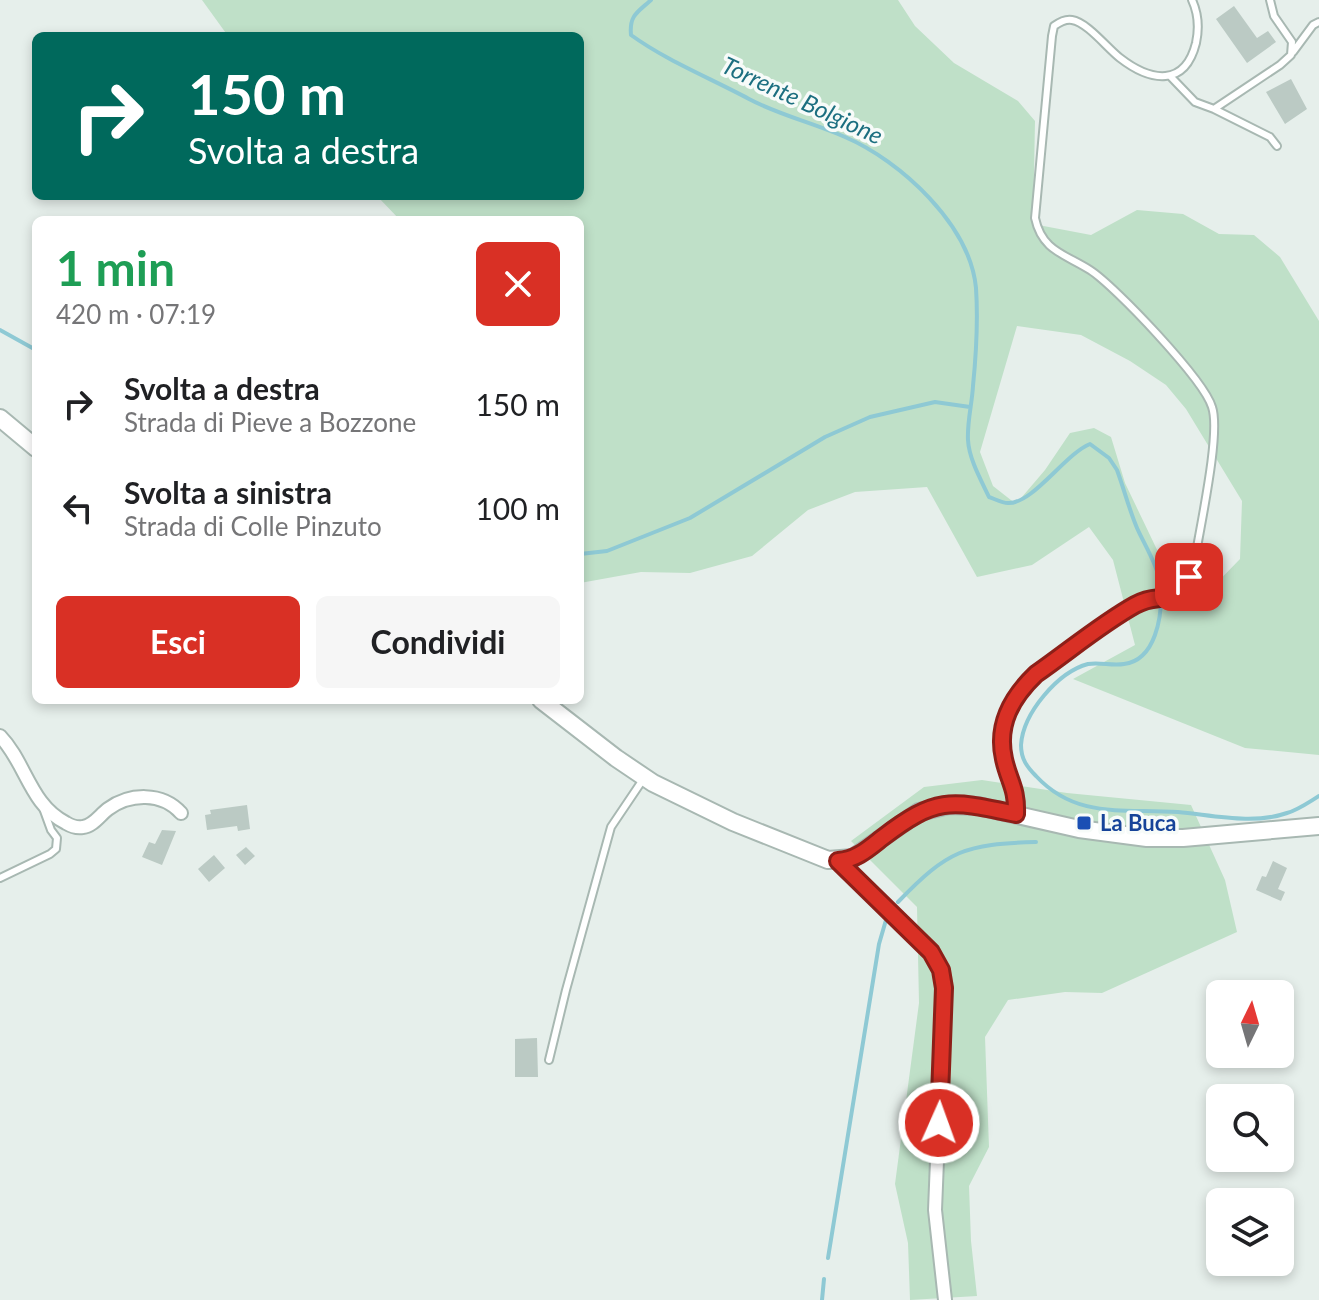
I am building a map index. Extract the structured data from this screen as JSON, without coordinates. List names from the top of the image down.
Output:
{
  "water": ["Torrente Bolgione"],
  "places": {
    "transit": ["La Buca"]
  },
  "north": "top",
  "page": {
    "turn": ["150 m", "Svolta a destra"],
    "heading": ["1 min", "420 m · 07:19"],
    "list": [
      {
        "name": "Svolta a destra",
        "note": "Strada di Pieve a Bozzone",
        "value": "150 m"
      },
      {
        "name": "Svolta a sinistra",
        "note": "Strada di Colle Pinzuto",
        "value": "100 m"
      }
    ],
    "buttons": ["Esci", "Condividi"]
  }
}
